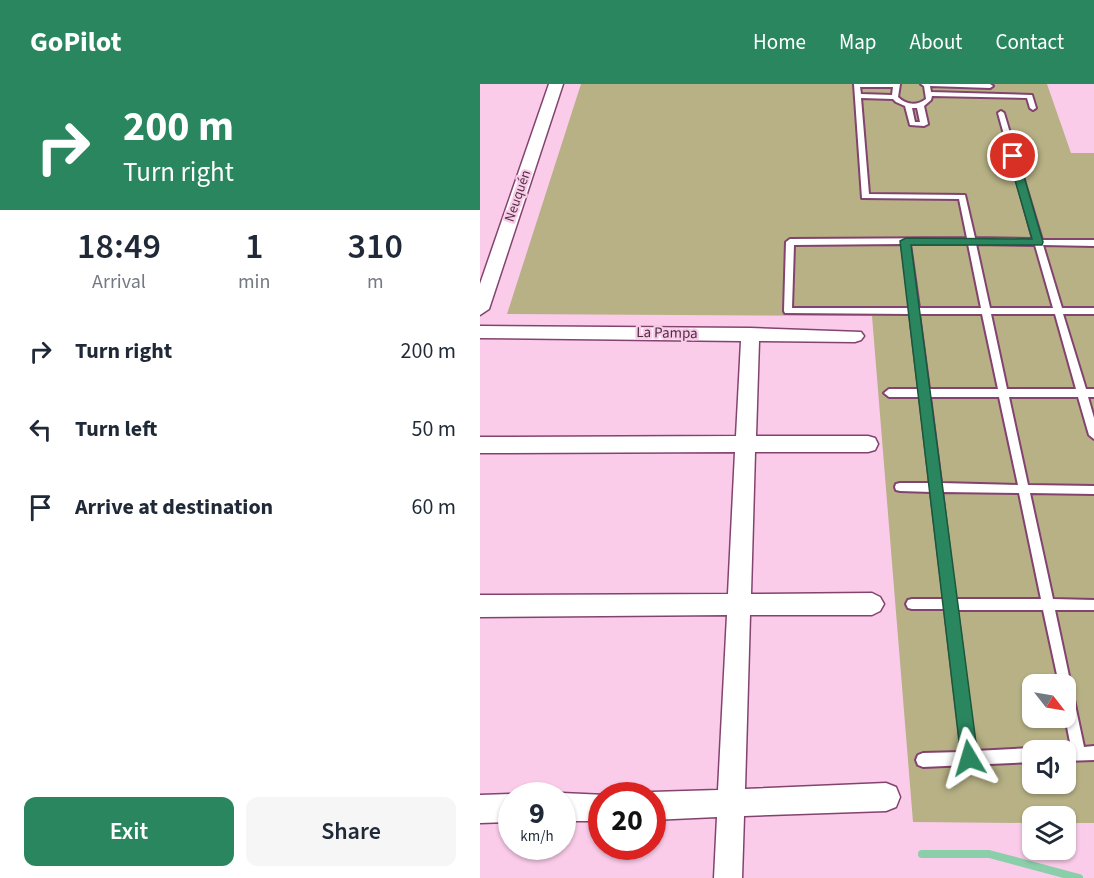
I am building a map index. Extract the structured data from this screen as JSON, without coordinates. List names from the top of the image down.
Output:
{
  "streets": {
    "street": ["Neuquén", "La Pampa"]
  },
  "north": "bottom right",
  "page": {
    "header": "GoPilot",
    "nav": [
      "Home",
      "Map",
      "About",
      "Contact"
    ],
    "turn": ["200 m", "Turn right"],
    "eta": [
      "18:49",
      "Arrival",
      "1",
      "min",
      "310",
      "m"
    ],
    "list": [
      {
        "name": "Turn right",
        "value": "200 m"
      },
      {
        "name": "Turn left",
        "value": "50 m"
      },
      {
        "name": "Arrive at destination",
        "value": "60 m"
      }
    ],
    "speed": "9 km/h",
    "limit": "20",
    "buttons": ["Exit", "Share"]
  }
}
